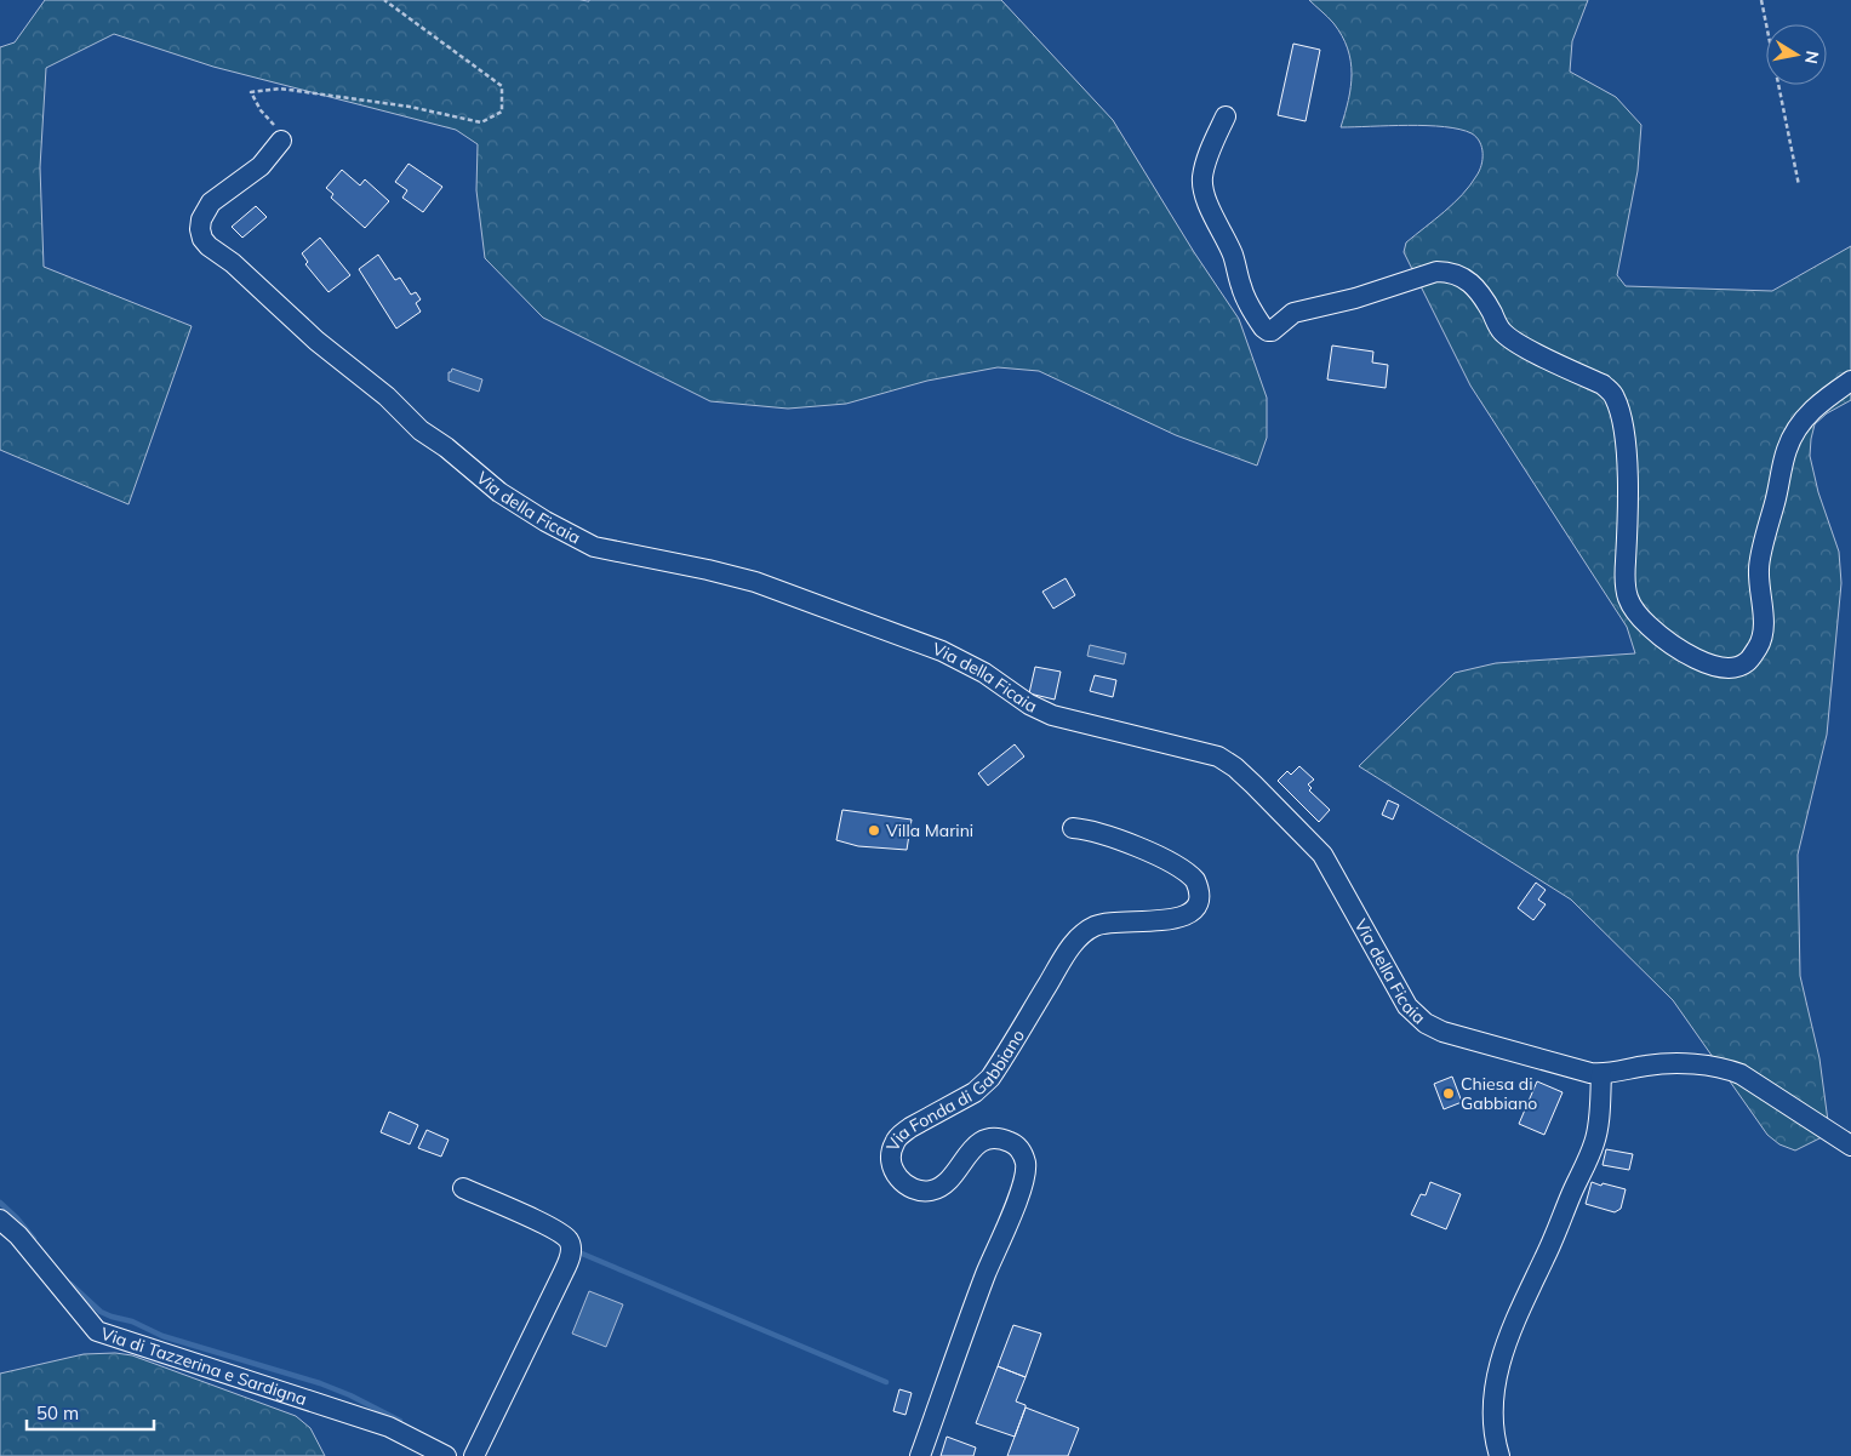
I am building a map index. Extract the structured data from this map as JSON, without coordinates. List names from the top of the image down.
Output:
{
  "streets": {
    "street": ["Via della Ficaia", "Via Fonda di Gabbiano", "Via di Tazzerina e Sardigna"]
  },
  "places": ["Villa Marini", "Chiesa di Gabbiano"],
  "scale_bar": "50 m",
  "north": "right"
}
